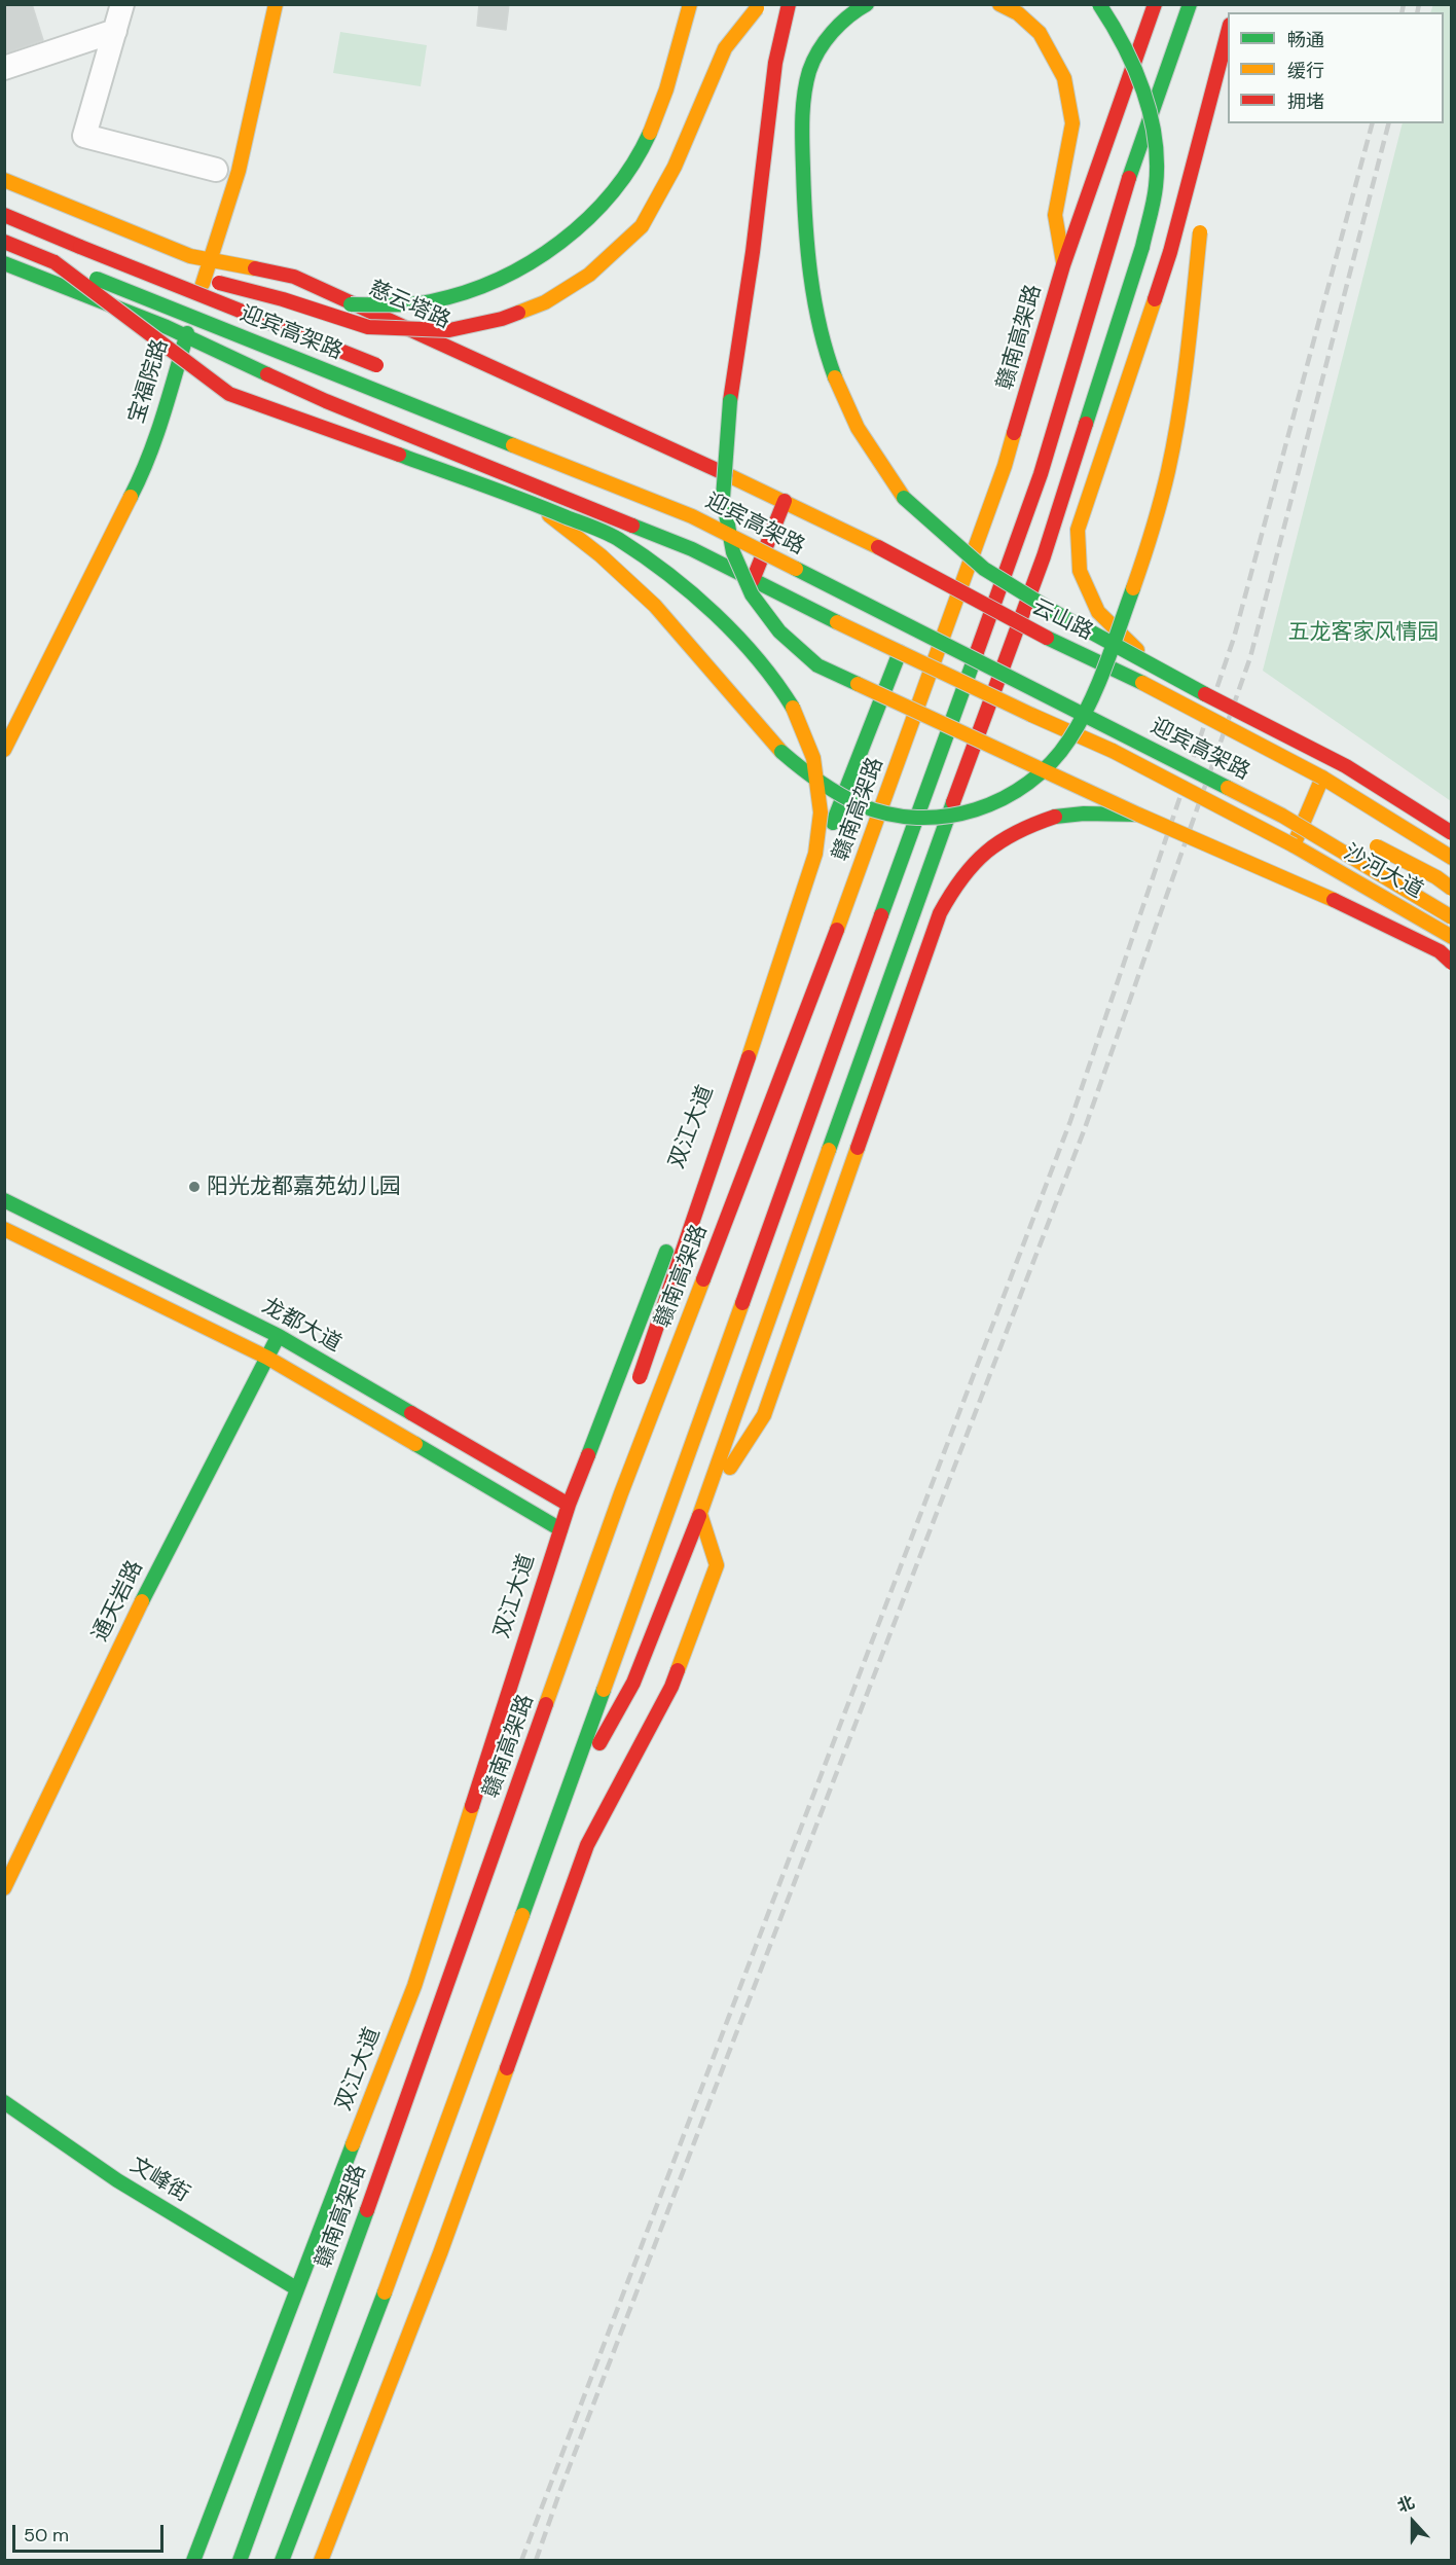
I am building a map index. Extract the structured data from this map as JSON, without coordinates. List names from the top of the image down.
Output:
{
  "streets": {
    "main road": [
      "慈云塔路",
      "迎宾高架路",
      "赣南高架路",
      "宝福院路",
      "云山路",
      "沙河大道",
      "双江大道",
      "龙都大道",
      "通天岩路",
      "文峰街"
    ]
  },
  "crossings": [
    ["慈云塔路", "宝福院路"],
    ["慈云塔路", "云山路"],
    ["沙河大道", "双江大道"],
    ["双江大道", "龙都大道"],
    ["双江大道", "文峰街"],
    ["龙都大道", "通天岩路"]
  ],
  "parks": ["五龙客家风情园"],
  "places": ["阳光龙都嘉苑幼儿园"],
  "legend": ["畅通", "缓行", "拥堵"],
  "scale_bar": "50 m",
  "north": "top"
}
